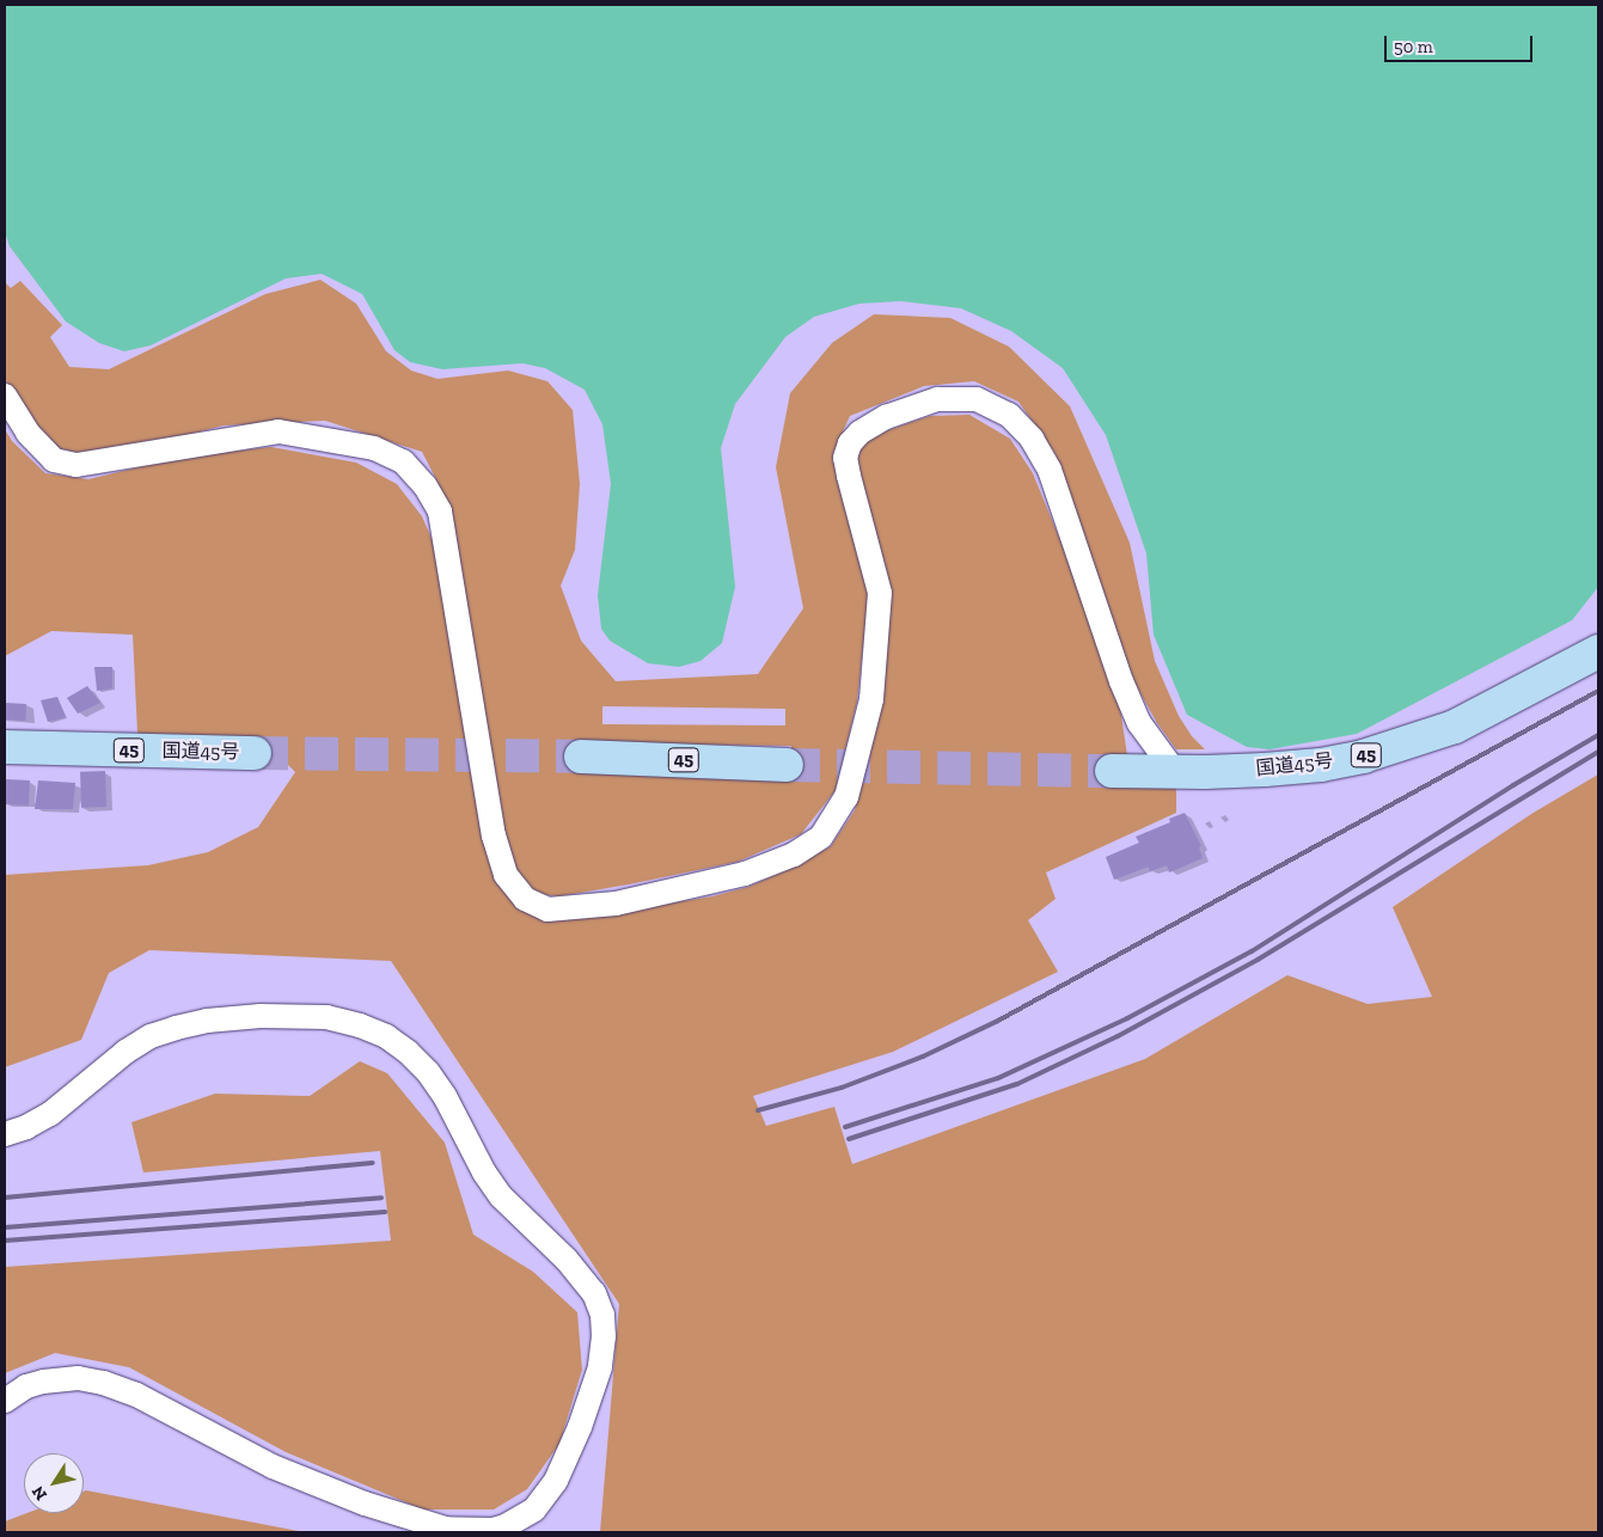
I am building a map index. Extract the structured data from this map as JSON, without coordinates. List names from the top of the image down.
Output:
{
  "streets": {
    "highway": ["45", "国道45号"]
  },
  "scale_bar": "50 m",
  "north": "bottom left"
}
